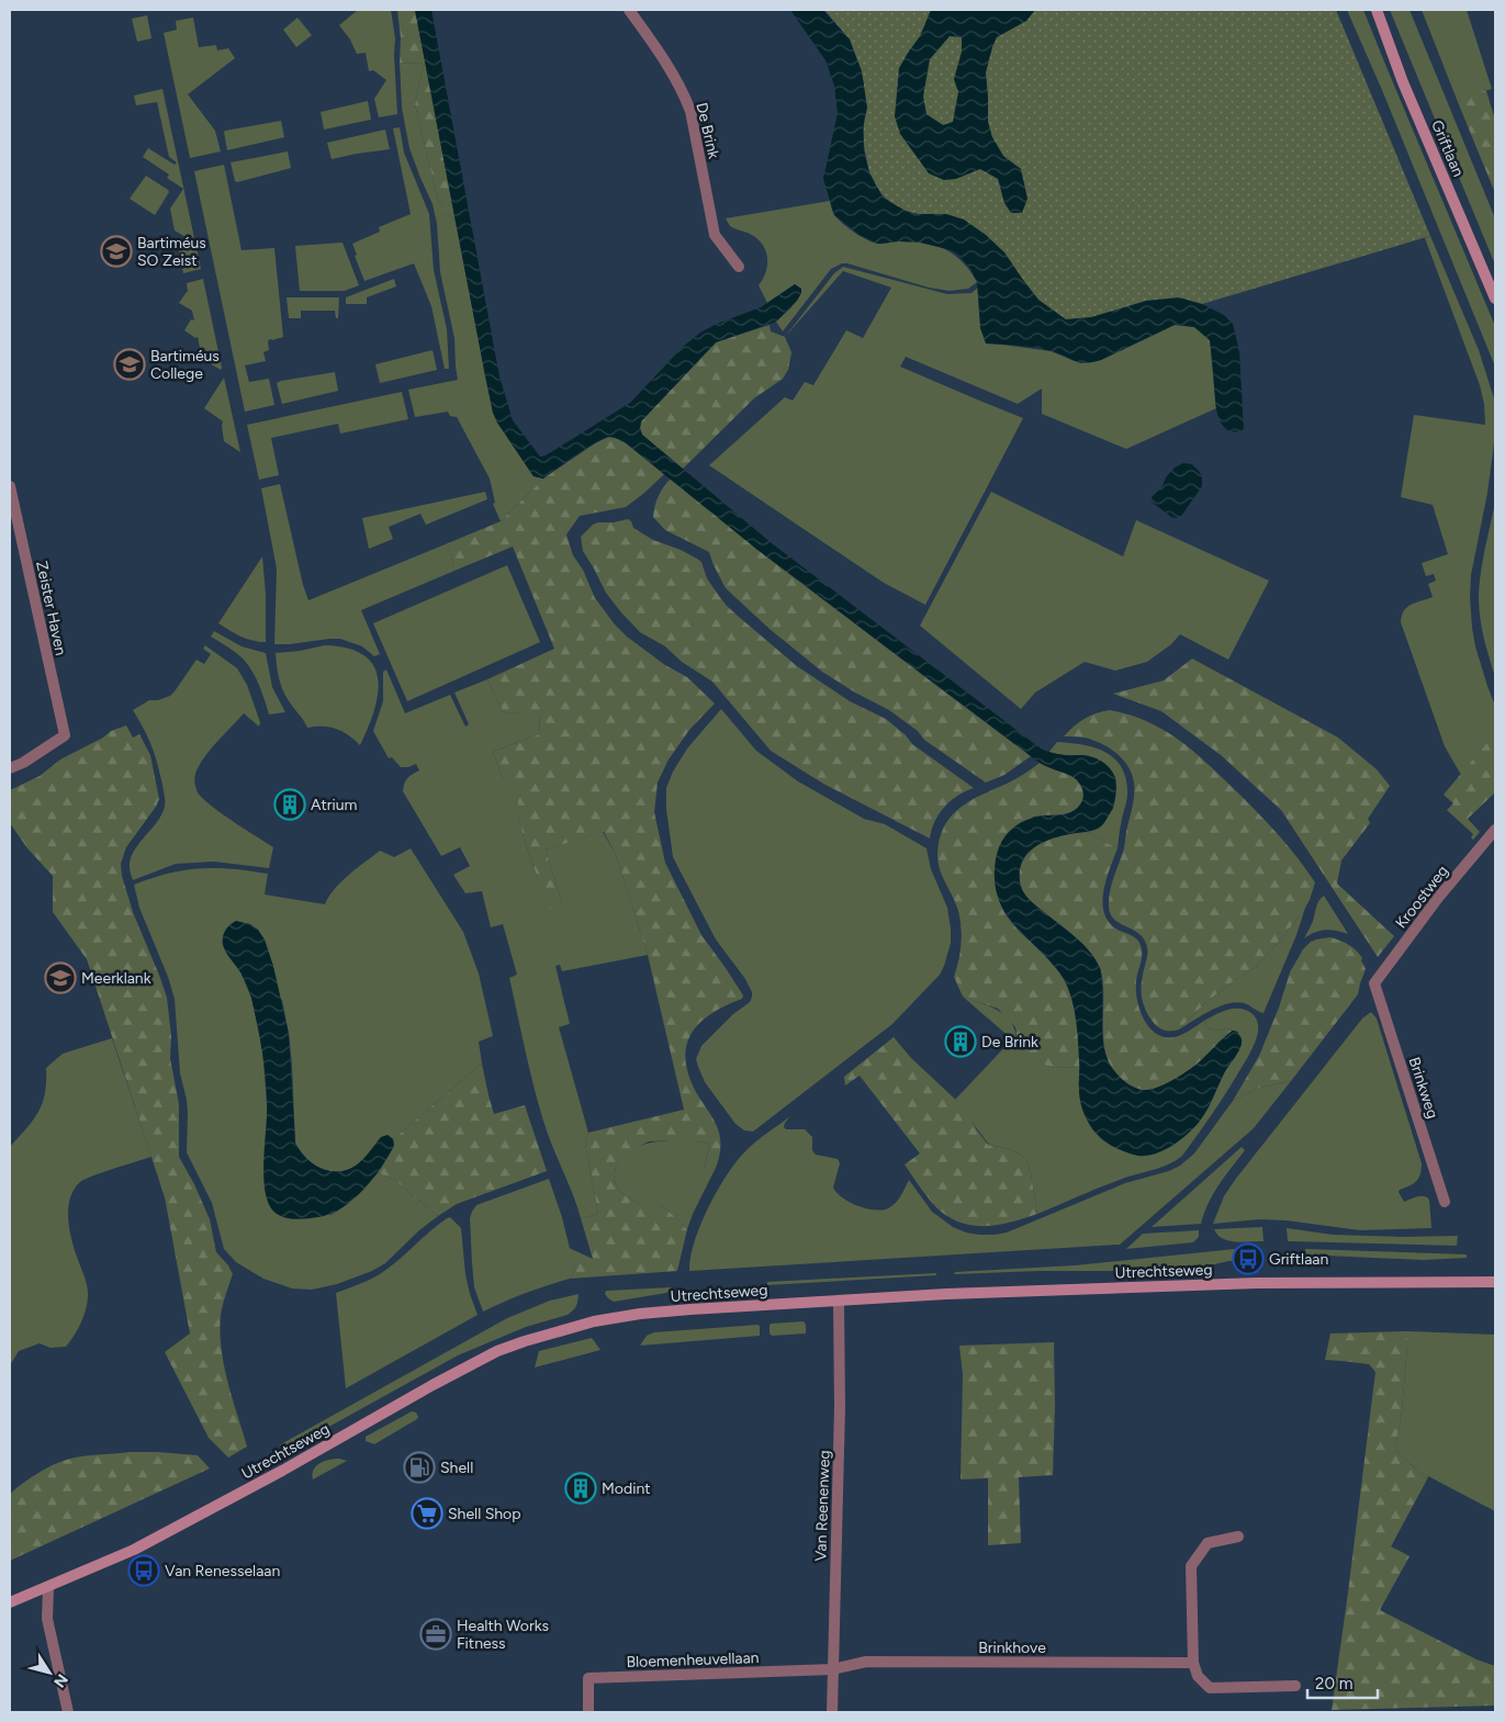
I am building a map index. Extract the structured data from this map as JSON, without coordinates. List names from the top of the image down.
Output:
{
  "streets": {
    "main road": ["Griftlaan", "Utrechtseweg"],
    "street": [
      "De Brink",
      "Zeister Haven",
      "Kroostweg",
      "Brinkweg",
      "Van Reenenweg",
      "Brinkhove",
      "Bloemenheuvellaan"
    ]
  },
  "crossings": [
    ["Kroostweg", "Brinkweg"],
    ["Utrechtseweg", "Van Reenenweg"],
    ["Van Reenenweg", "Brinkhove"],
    ["Van Reenenweg", "Bloemenheuvellaan"],
    ["Brinkhove", "Bloemenheuvellaan"]
  ],
  "places": {
    "school or university": ["Bartiméus SO Zeist", "Bartiméus College", "Meerklank"],
    "building": ["Atrium", "De Brink", "Modint"],
    "bus stop": ["Griftlaan", "Van Renesselaan"],
    "fuel station": ["Shell"],
    "supermarket": ["Shell Shop"],
    "office": ["Health Works Fitness"]
  },
  "scale_bar": "20 m",
  "north": "bottom right"
}
